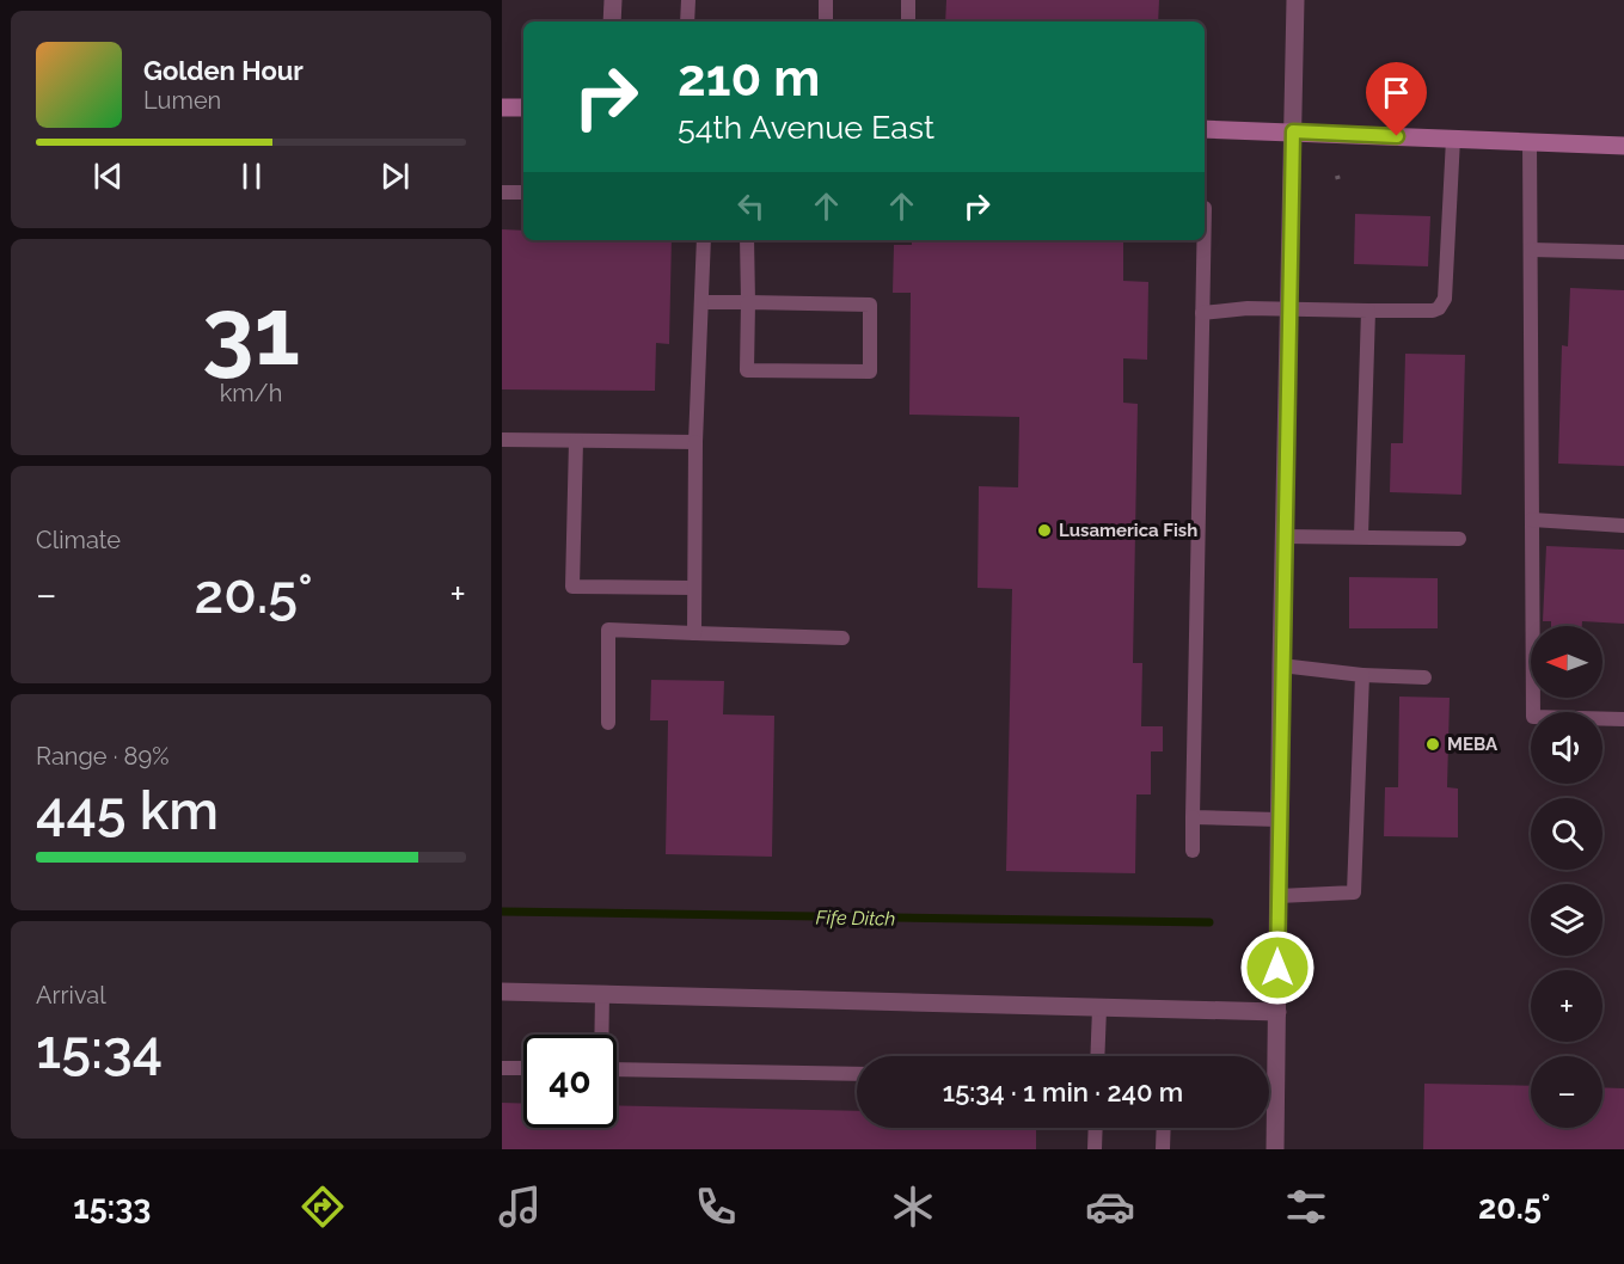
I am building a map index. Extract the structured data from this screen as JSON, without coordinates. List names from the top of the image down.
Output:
{
  "water": ["Fife Ditch"],
  "places": ["Lusamerica Fish", "MEBA"],
  "north": "left",
  "page": {
    "turn": ["210 m", "54th Avenue East"],
    "song": ["Golden Hour", "Lumen"],
    "tile": [
      ["31", "km/h"],
      "Climate",
      ["Range · 89%", "445 km"],
      ["Arrival", "15:34"]
    ],
    "heat": ["−", "20.5°", "+"],
    "map_buttons": ["+", "−"],
    "limit": "40",
    "trip": "15:34 · 1 min · 240 m",
    "tabs": ["15:33", "20.5°"]
  }
}
